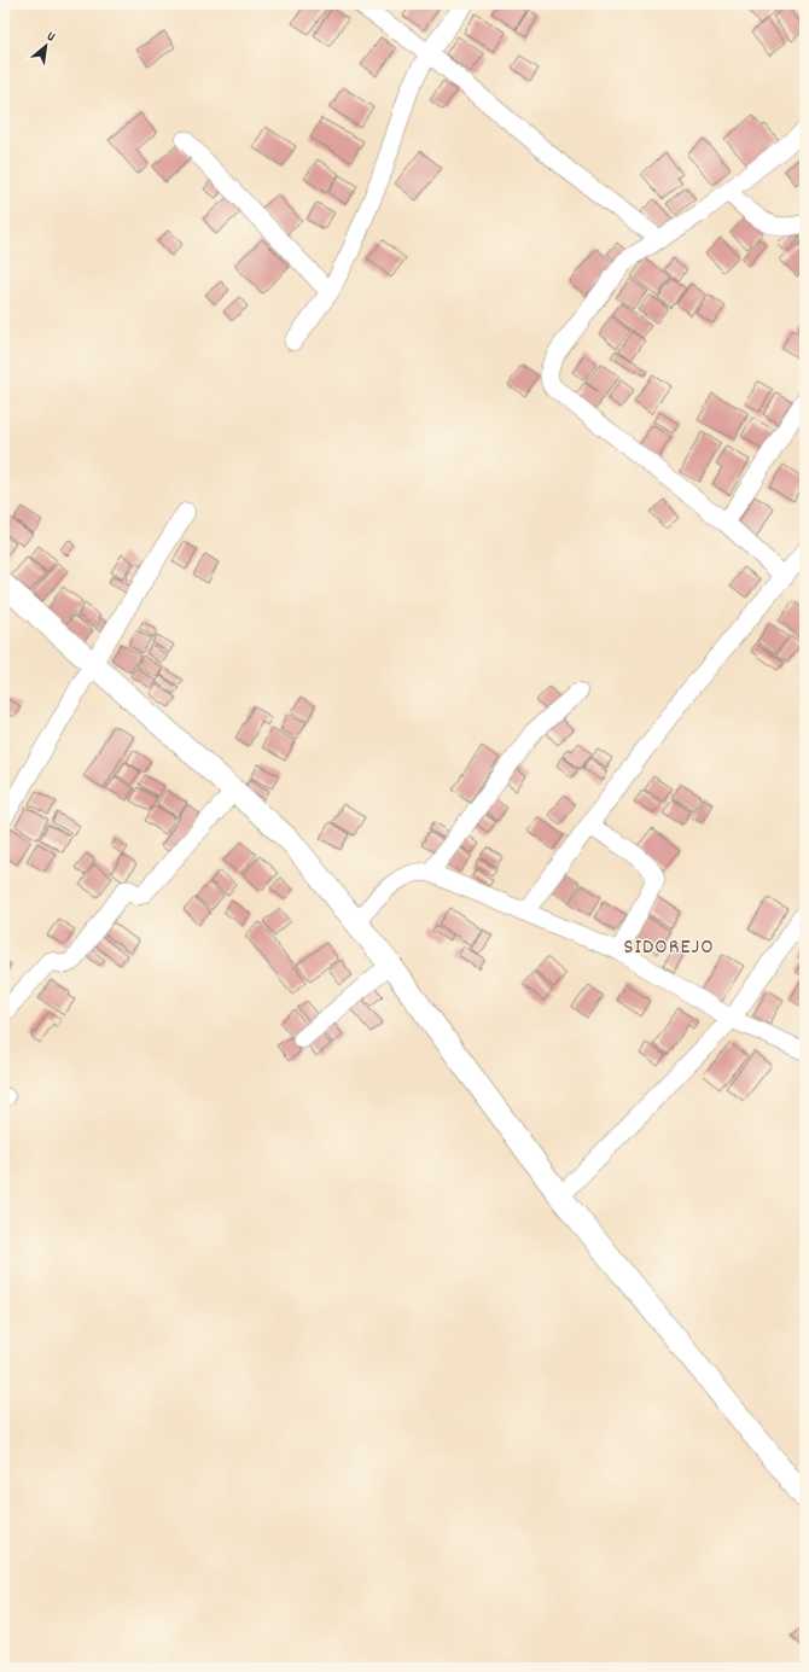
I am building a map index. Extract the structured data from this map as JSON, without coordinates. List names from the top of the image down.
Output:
{
  "districts": ["SIDOREJO"],
  "north": "top right"
}
